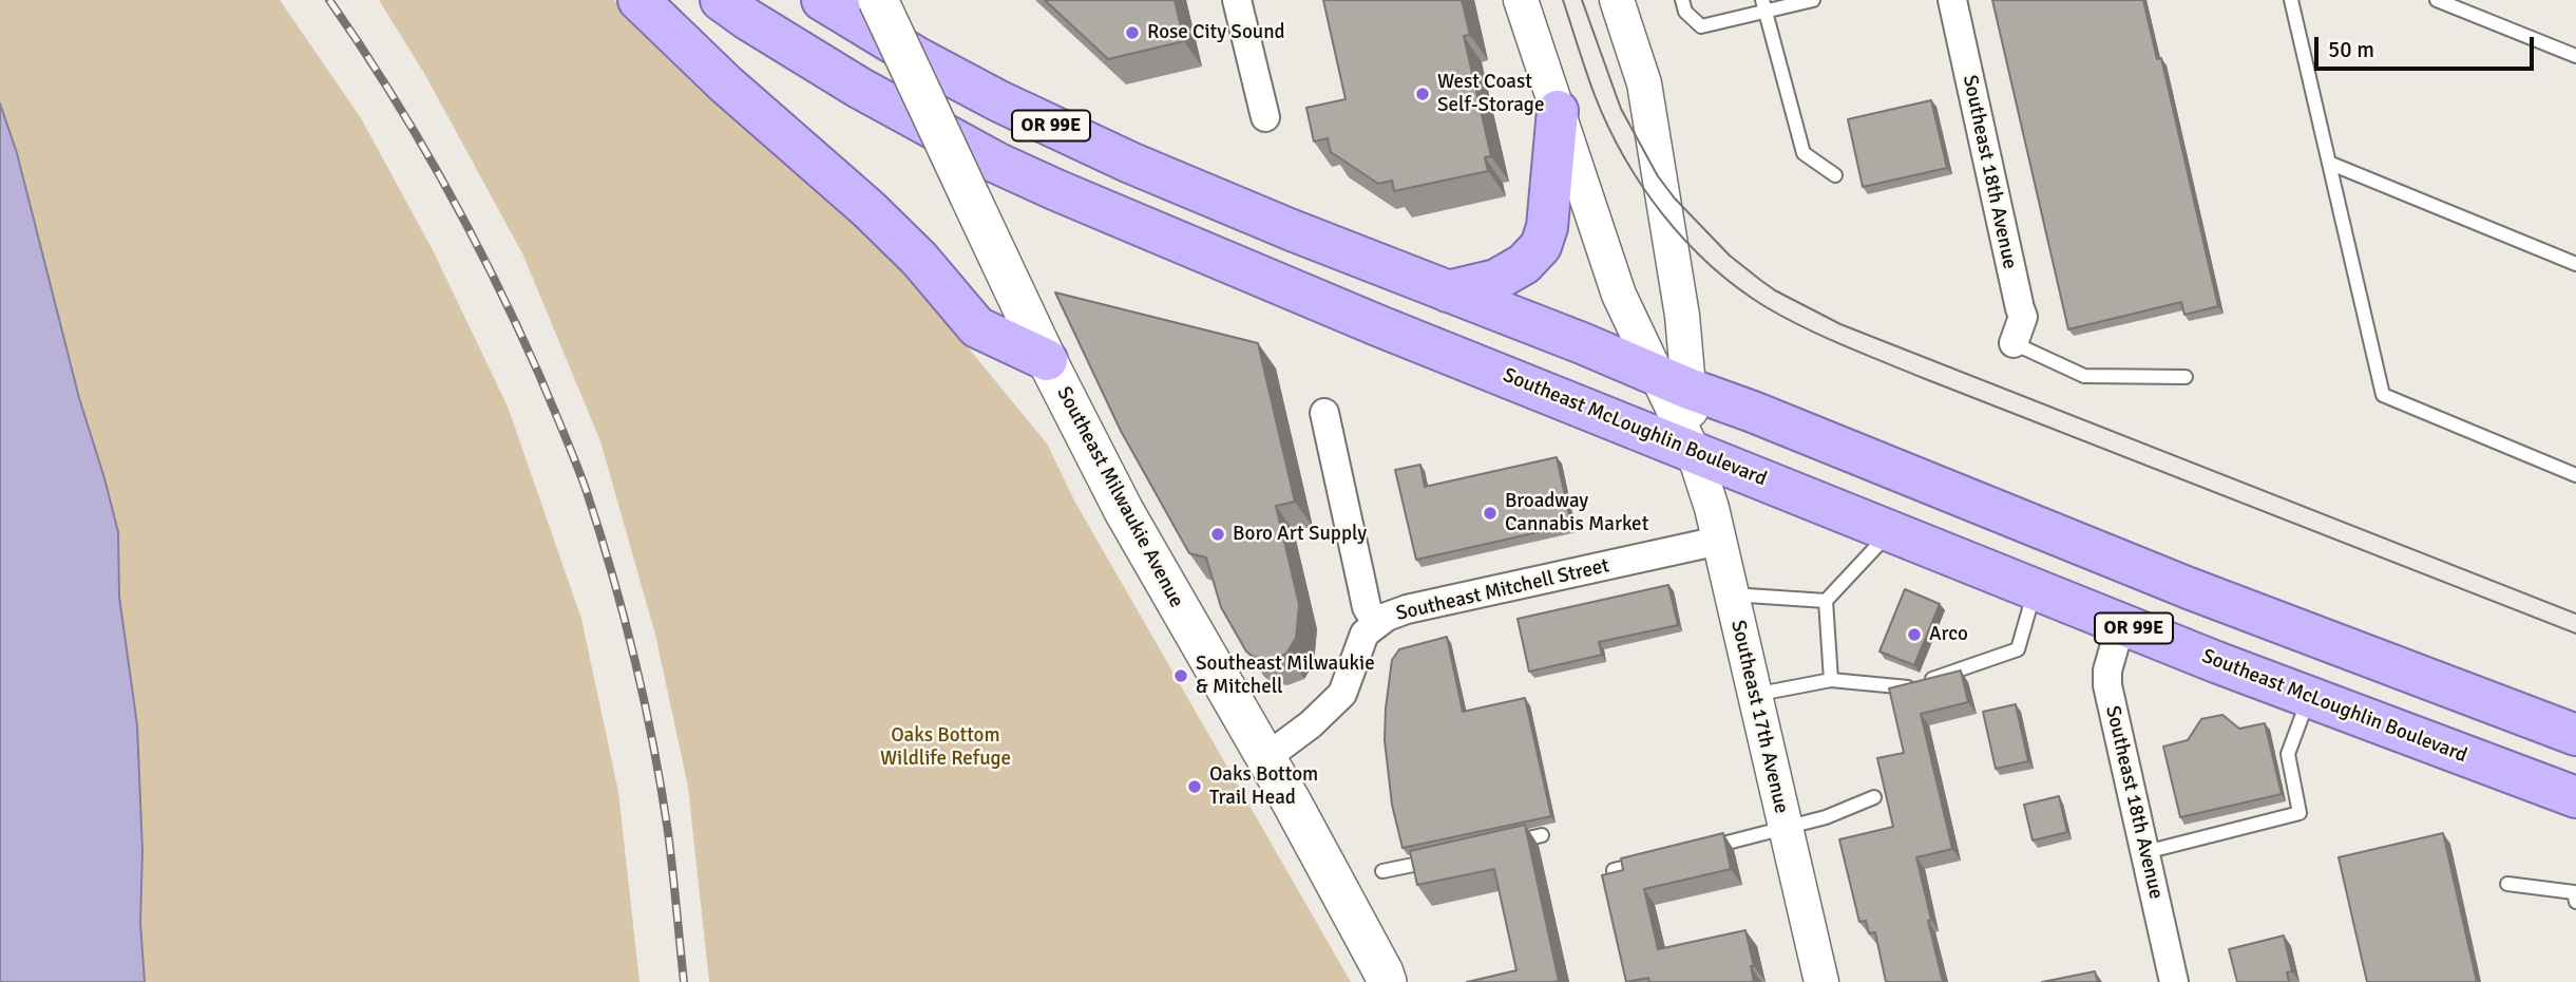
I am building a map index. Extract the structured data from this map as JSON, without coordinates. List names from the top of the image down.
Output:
{
  "streets": {
    "highway": ["OR 99E", "Southeast McLoughlin Boulevard"],
    "main road": ["Southeast Milwaukie Avenue"],
    "street": ["Southeast 18th Avenue", "Southeast Mitchell Street", "Southeast 17th Avenue"]
  },
  "crossings": [
    ["OR 99E", "Southeast 17th Avenue"],
    ["Southeast 18th Avenue", "Southeast McLoughlin Boulevard"],
    ["Southeast McLoughlin Boulevard", "Southeast 17th Avenue"],
    ["Southeast Milwaukie Avenue", "Southeast Mitchell Street"],
    ["Southeast Mitchell Street", "Southeast 17th Avenue"]
  ],
  "parks": ["Oaks Bottom Wildlife Refuge"],
  "places": [
    "Rose City Sound",
    "West Coast Self-Storage",
    "Broadway Cannabis Market",
    "Boro Art Supply",
    "Arco",
    "Southeast Milwaukie & Mitchell",
    "Oaks Bottom Trail Head"
  ],
  "scale_bar": "50 m"
}
